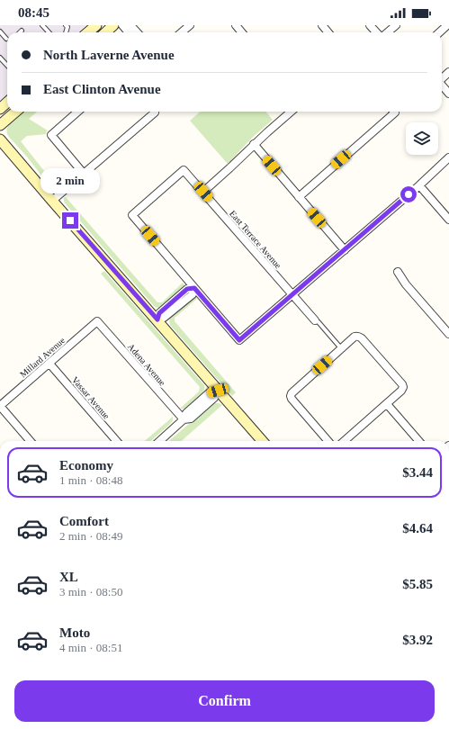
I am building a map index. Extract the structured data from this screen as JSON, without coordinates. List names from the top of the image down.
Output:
{
  "streets": {
    "street": [
      "East Terrace Avenue",
      "Millard Avenue",
      "Adena Avenue",
      "Vassar Avenue"
    ]
  },
  "crossings": [
    ["Millard Avenue", "Adena Avenue"],
    ["Millard Avenue", "Vassar Avenue"]
  ],
  "page": {
    "status": "08:45",
    "banner": ["North Laverne Avenue", "East Clinton Avenue"],
    "bubble": "2 min",
    "list": [
      {
        "name": "Economy",
        "note": "1 min · 08:48",
        "value": "$3.44"
      },
      {
        "name": "Comfort",
        "note": "2 min · 08:49",
        "value": "$4.64"
      },
      {
        "name": "XL",
        "note": "3 min · 08:50",
        "value": "$5.85"
      },
      {
        "name": "Moto",
        "note": "4 min · 08:51",
        "value": "$3.92"
      }
    ],
    "buttons": "Confirm"
  }
}
